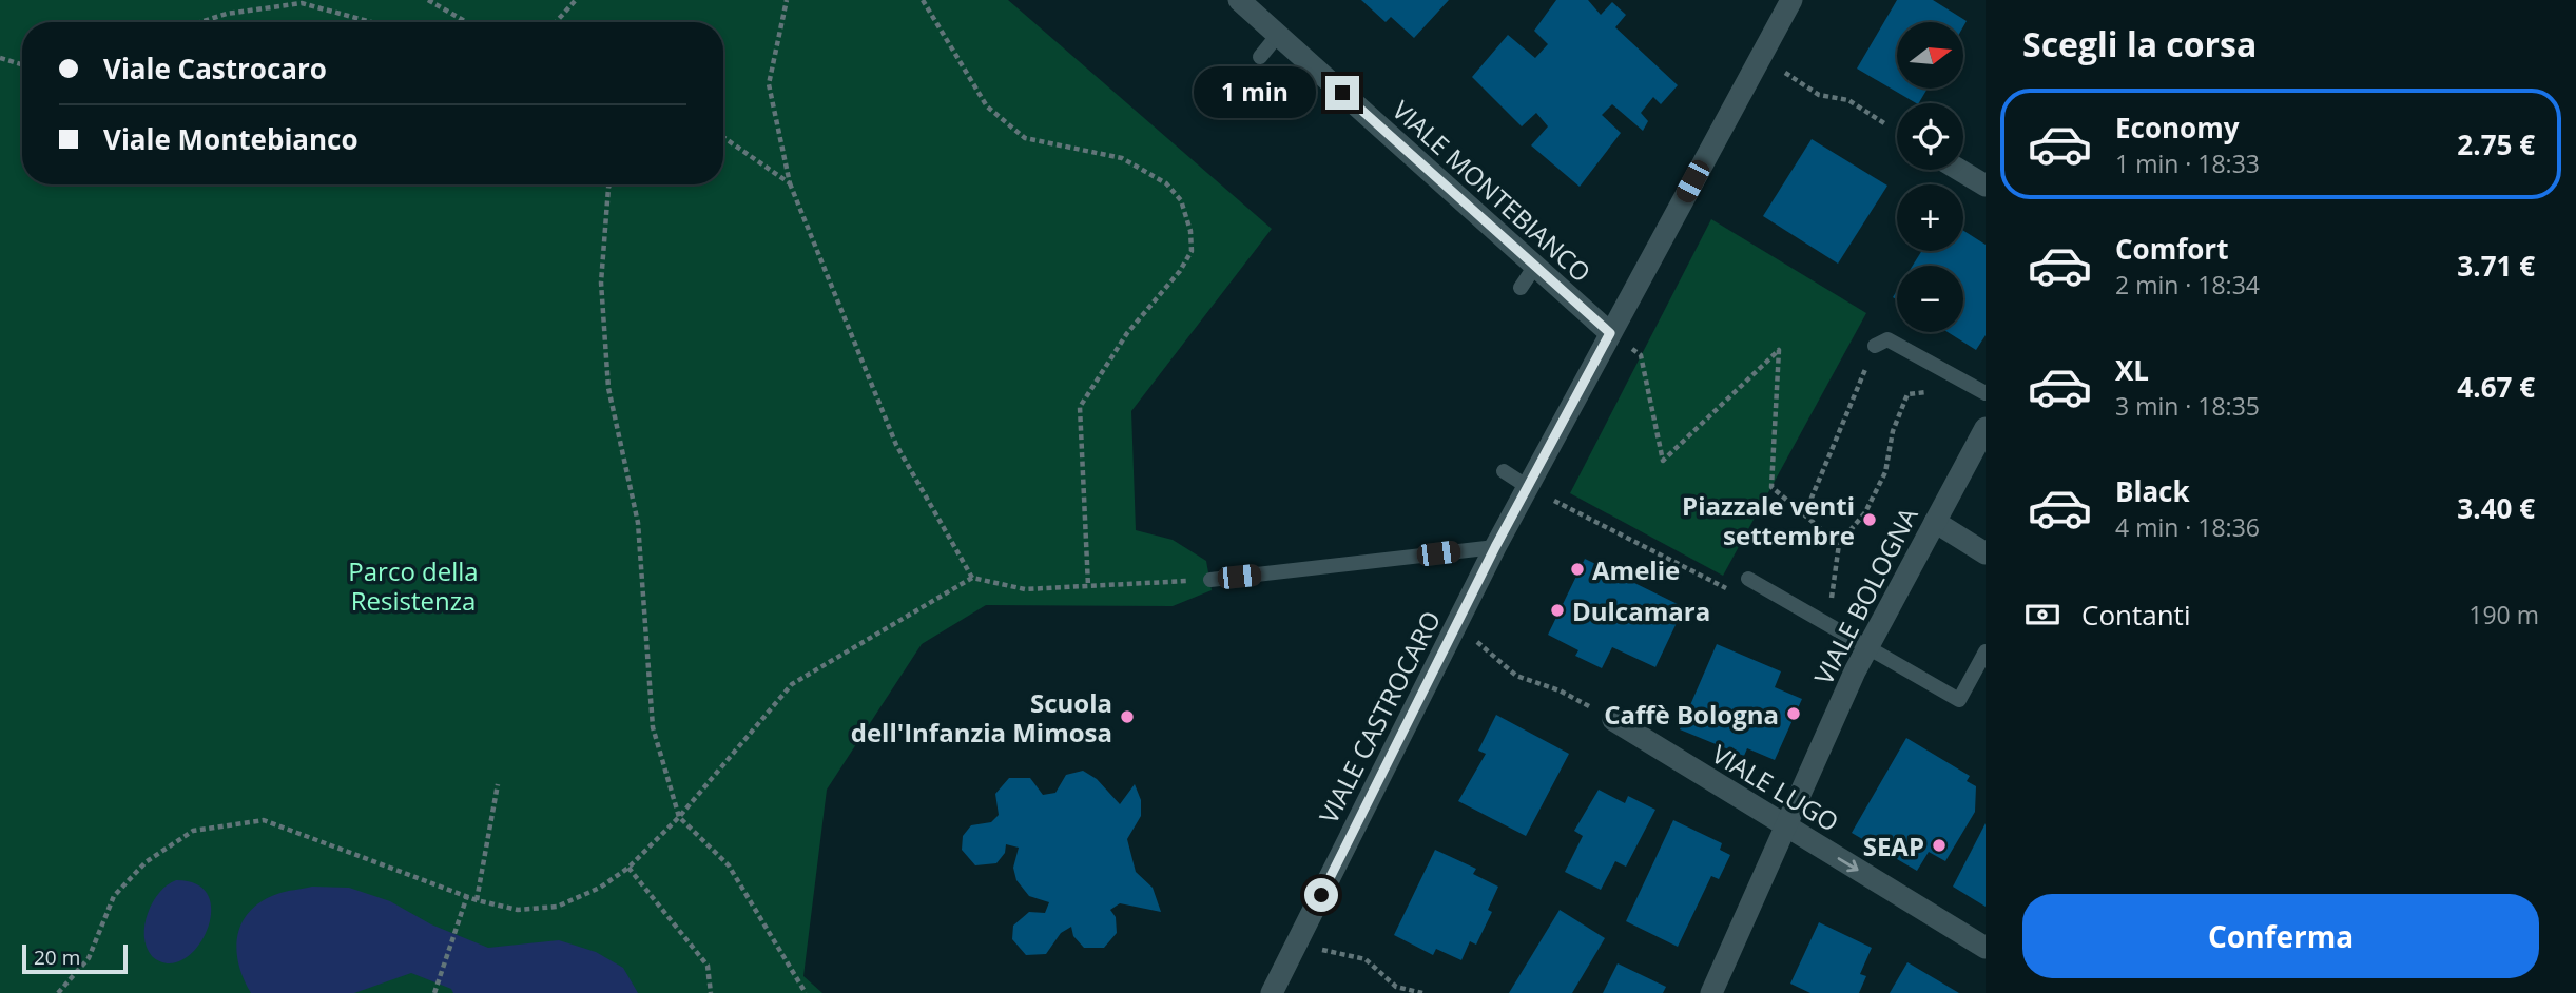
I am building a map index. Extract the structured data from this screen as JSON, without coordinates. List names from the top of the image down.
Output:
{
  "streets": {
    "street": [
      "VIALE MONTEBIANCO",
      "VIALE BOLOGNA",
      "VIALE CASTROCARO",
      "VIALE LUGO"
    ]
  },
  "crossings": [
    ["VIALE MONTEBIANCO", "VIALE CASTROCARO"],
    ["VIALE BOLOGNA", "VIALE LUGO"]
  ],
  "one_way": ["VIALE LUGO"],
  "parks": ["Parco della Resistenza"],
  "places": [
    "Piazzale venti settembre",
    "Amelie",
    "Dulcamara",
    "Caffè Bologna",
    "Scuola dell'Infanzia Mimosa",
    "SEAP"
  ],
  "scale_bar": "20 m",
  "north": "right",
  "page": {
    "heading": "Scegli la corsa",
    "map_buttons": ["+", "−"],
    "banner": ["Viale Castrocaro", "Viale Montebianco"],
    "bubble": "1 min",
    "list": [
      {
        "name": "Economy",
        "note": "1 min · 18:33",
        "value": "2.75 €"
      },
      {
        "name": "Comfort",
        "note": "2 min · 18:34",
        "value": "3.71 €"
      },
      {
        "name": "XL",
        "note": "3 min · 18:35",
        "value": "4.67 €"
      },
      {
        "name": "Black",
        "note": "4 min · 18:36",
        "value": "3.40 €"
      }
    ],
    "pay": ["Contanti", "190 m"],
    "buttons": "Conferma",
    "scale": "20 m"
  }
}
